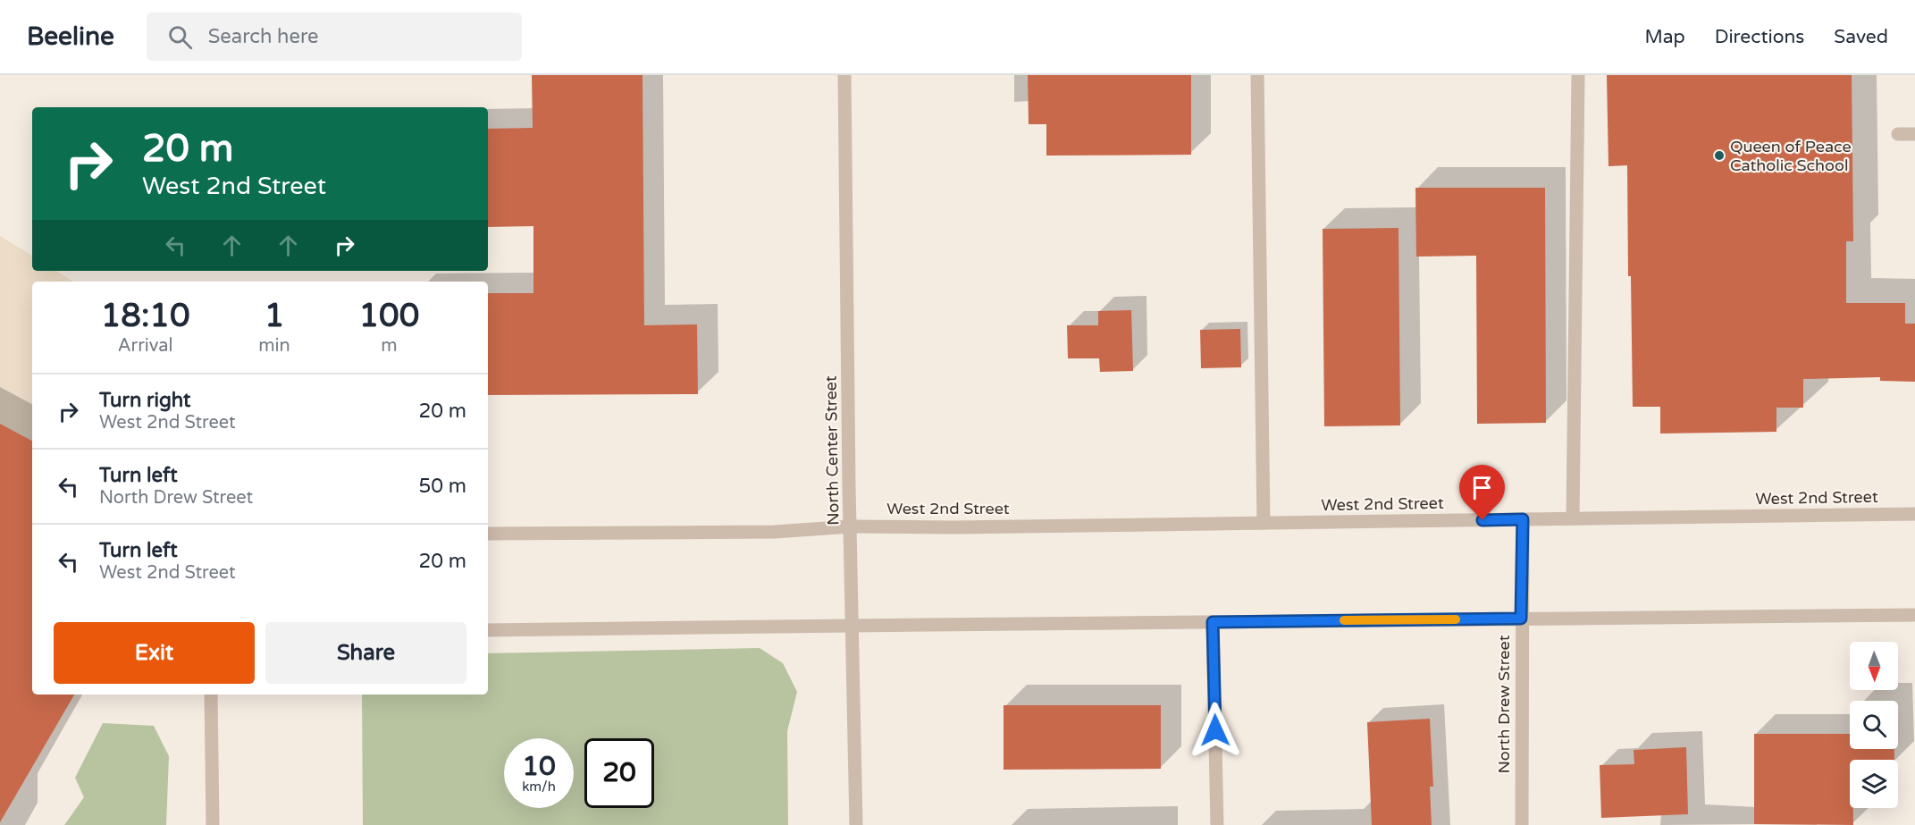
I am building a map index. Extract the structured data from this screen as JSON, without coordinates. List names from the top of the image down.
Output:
{
  "streets": {
    "street": ["North Center Street", "West 2nd Street", "North Drew Street"]
  },
  "crossings": [
    ["North Center Street", "West 2nd Street"],
    ["West 2nd Street", "North Drew Street"]
  ],
  "places": ["Queen of Peace Catholic School"],
  "north": "bottom",
  "page": {
    "header": "Beeline",
    "search": "Search here",
    "nav": ["Map", "Directions", "Saved"],
    "turn": ["20 m", "West 2nd Street"],
    "eta": [
      "18:10",
      "Arrival",
      "1",
      "min",
      "100",
      "m"
    ],
    "list": [
      {
        "name": "Turn right",
        "note": "West 2nd Street",
        "value": "20 m"
      },
      {
        "name": "Turn left",
        "note": "North Drew Street",
        "value": "50 m"
      },
      {
        "name": "Turn left",
        "note": "West 2nd Street",
        "value": "20 m"
      }
    ],
    "buttons": ["Exit", "Share"],
    "speed": "10 km/h",
    "limit": "20"
  }
}
